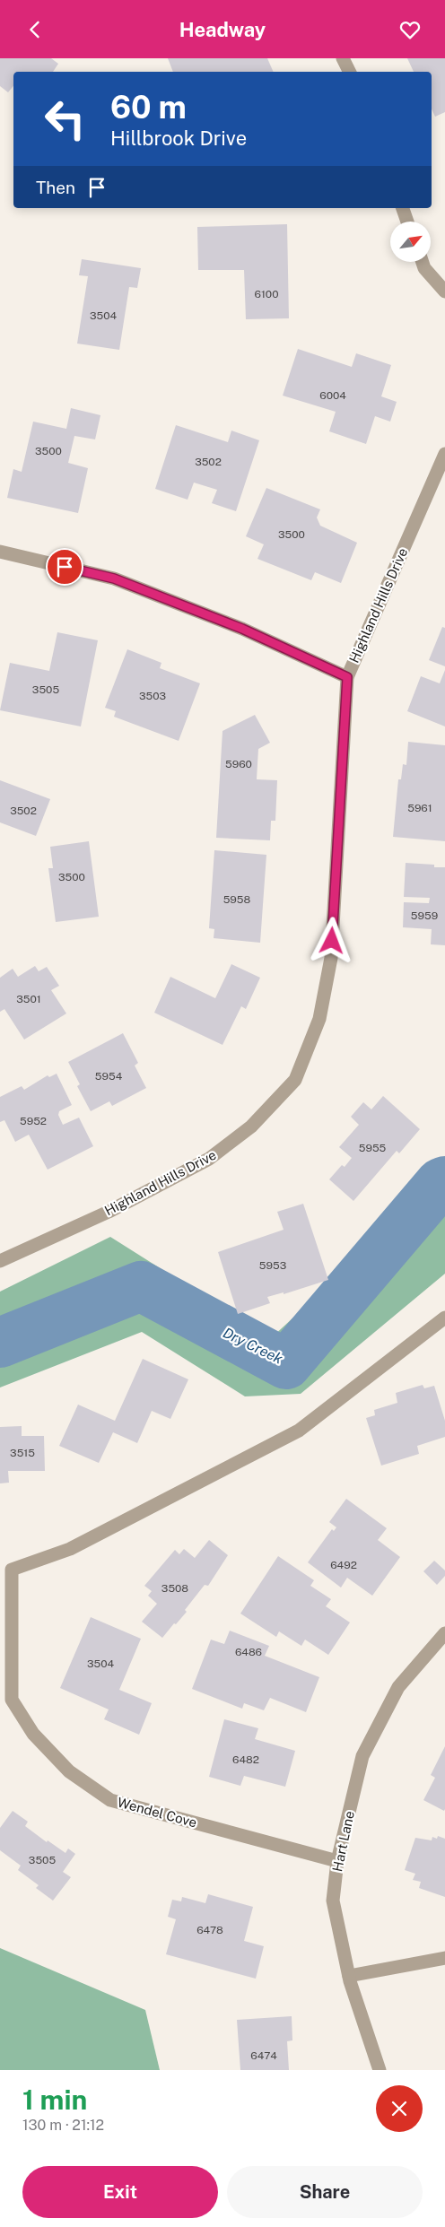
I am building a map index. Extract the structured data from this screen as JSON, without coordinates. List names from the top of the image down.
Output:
{
  "streets": {
    "street": ["Highland Hills Drive", "Wendel Cove", "Hart Lane"]
  },
  "crossings": [
    ["Wendel Cove", "Hart Lane"]
  ],
  "water": ["Dry Creek"],
  "house_numbers": [
    "6100",
    "3504",
    "6004",
    "3500",
    "3502",
    "3500",
    "3505",
    "3503",
    "5960",
    "5961",
    "3502",
    "3500",
    "5958",
    "5959",
    "3501",
    "5954",
    "5952",
    "5955",
    "5953",
    "3515",
    "6492",
    "3508",
    "6486",
    "3504",
    "6482",
    "3505",
    "6478",
    "6474"
  ],
  "north": "top right",
  "page": {
    "header": "Headway",
    "turn": ["60 m", "Hillbrook Drive"],
    "then": "Then",
    "heading": ["1 min", "130 m · 21:12"],
    "buttons": ["Exit", "Share"]
  }
}
